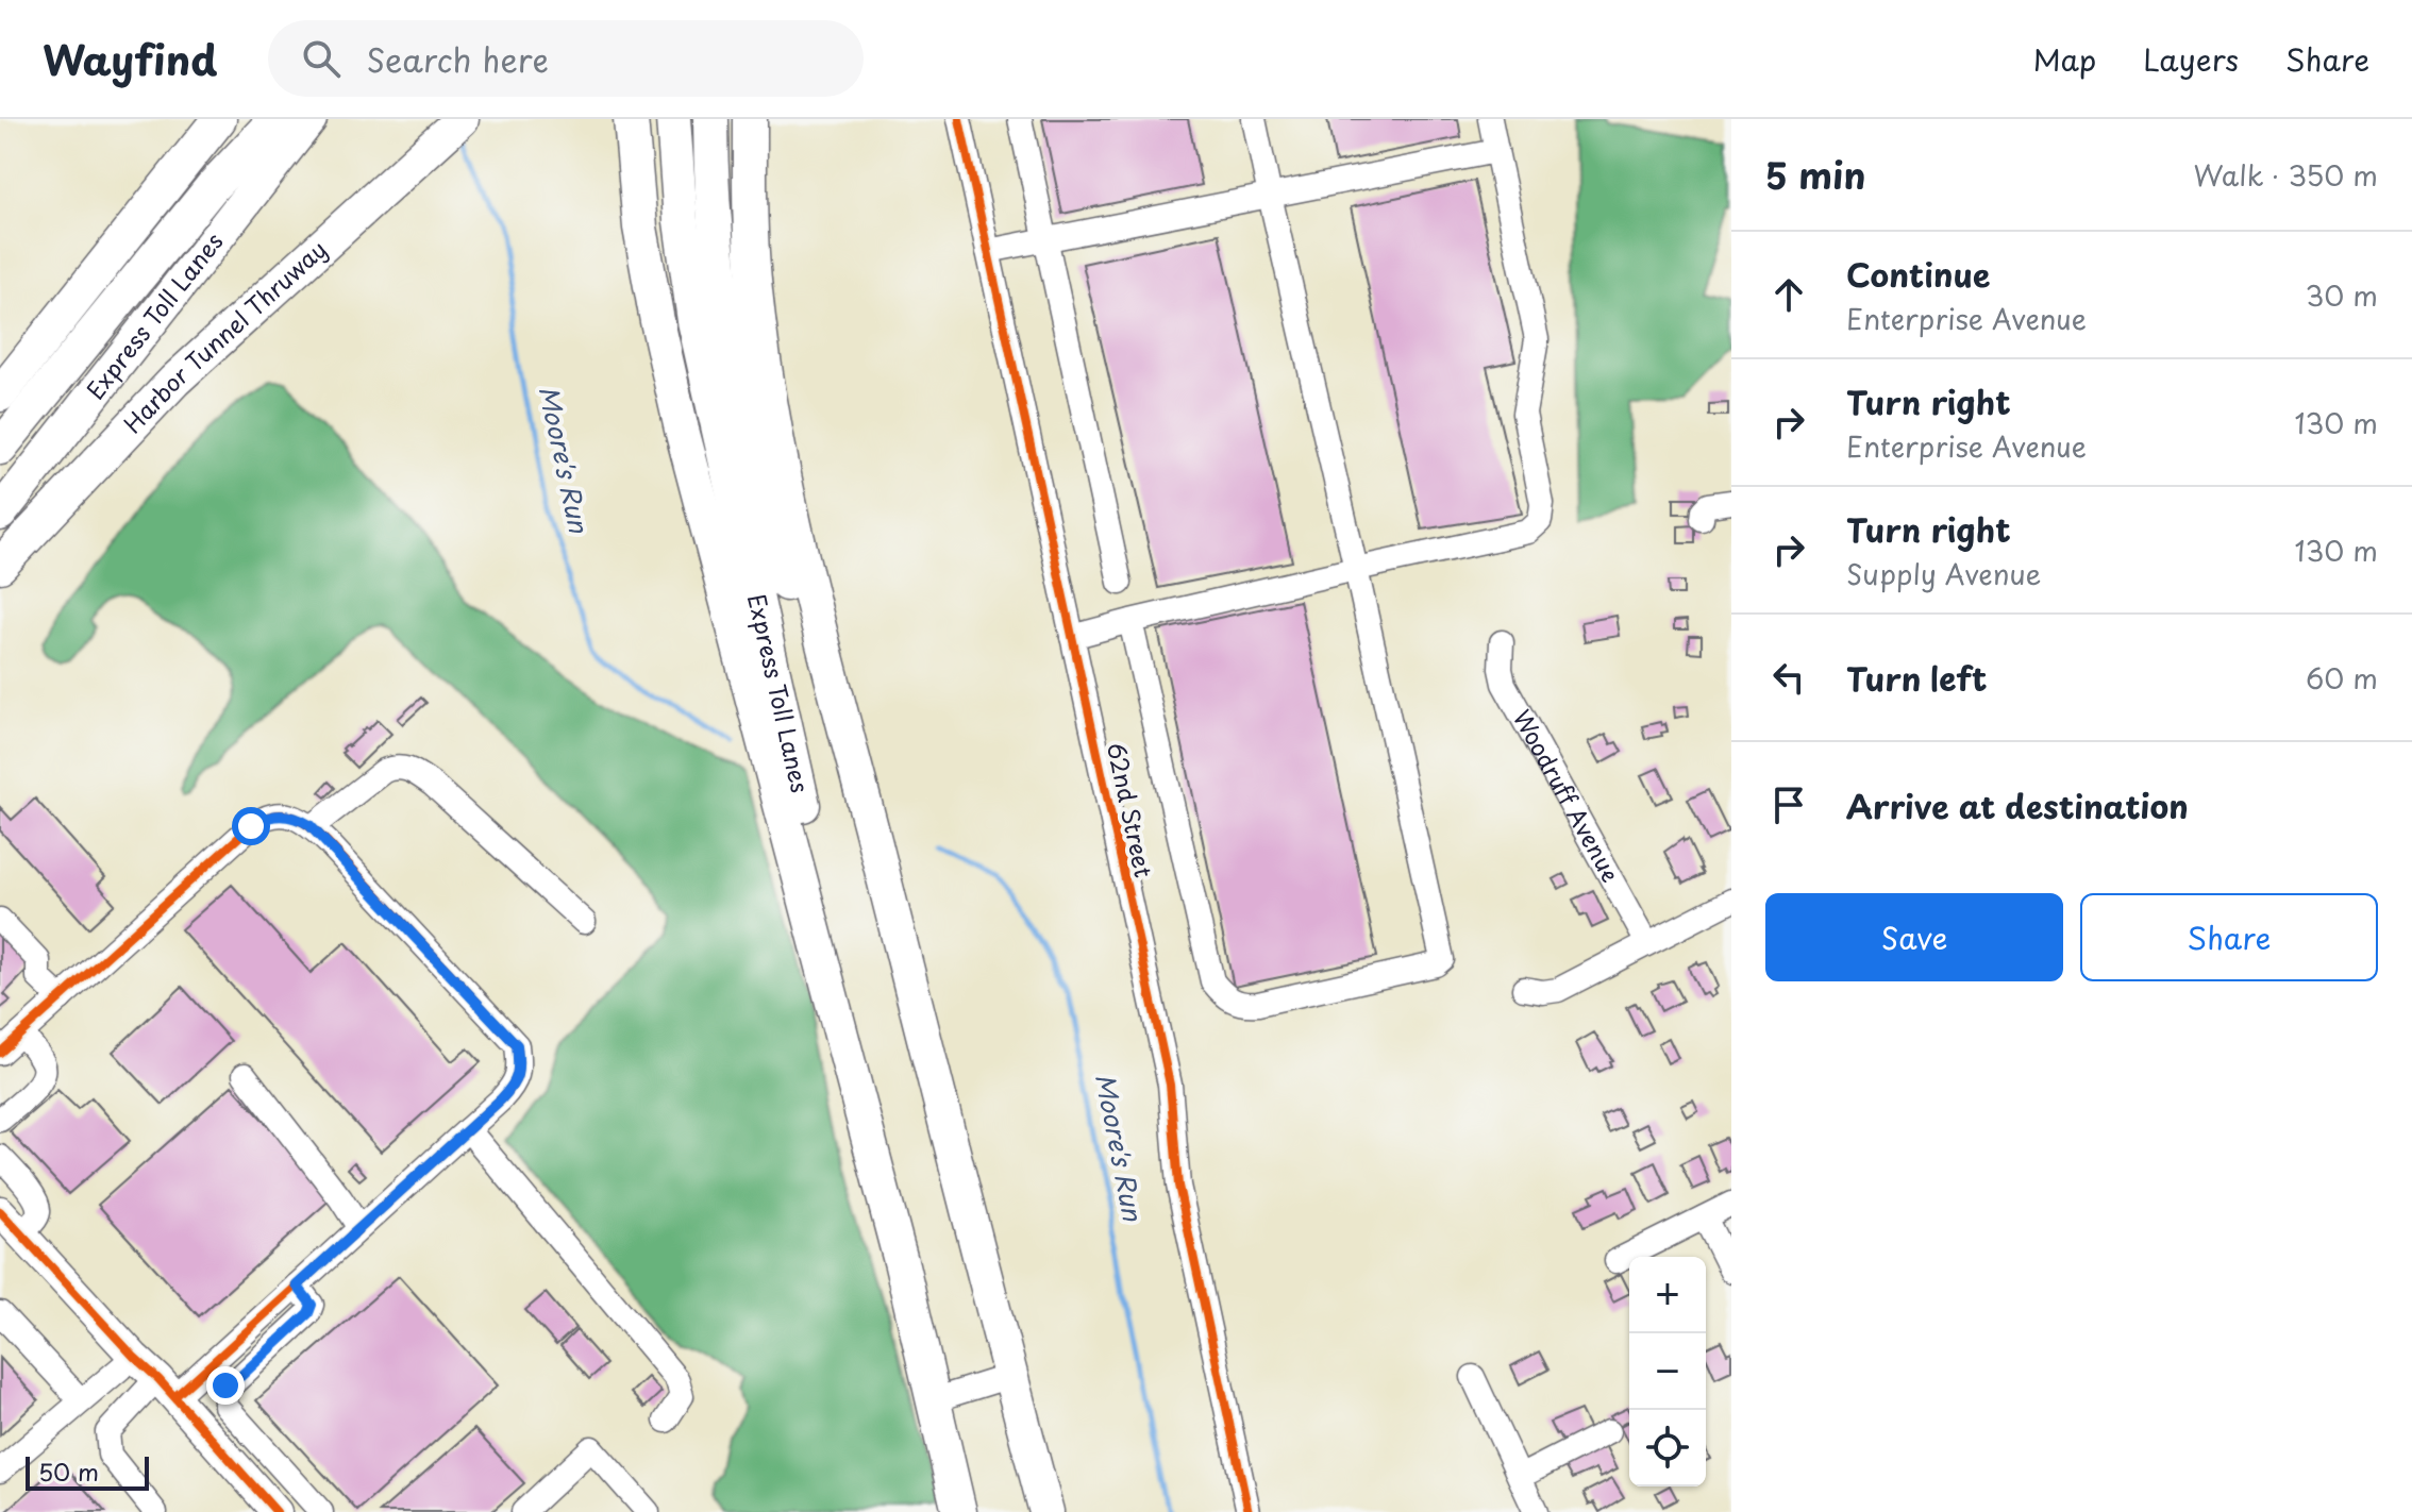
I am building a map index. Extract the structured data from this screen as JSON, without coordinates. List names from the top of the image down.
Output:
{
  "streets": {
    "highway": ["Express Toll Lanes", "Harbor Tunnel Thruway"],
    "street": ["Woodruff Avenue", "62nd Street"]
  },
  "water": ["Moore's Run"],
  "scale_bar": "50 m",
  "page": {
    "header": "Wayfind",
    "search": "Search here",
    "nav": ["Map", "Layers", "Share"],
    "heading": ["5 min", "Walk · 350 m"],
    "list": [
      ["Continue", "Enterprise Avenue", "30 m"],
      ["Turn right", "Enterprise Avenue", "130 m"],
      ["Turn right", "Supply Avenue", "130 m"],
      ["Turn left", "60 m"],
      "Arrive at destination"
    ],
    "buttons": ["Save", "Share"],
    "map_buttons": ["+", "−"],
    "scale": "50 m"
  }
}
